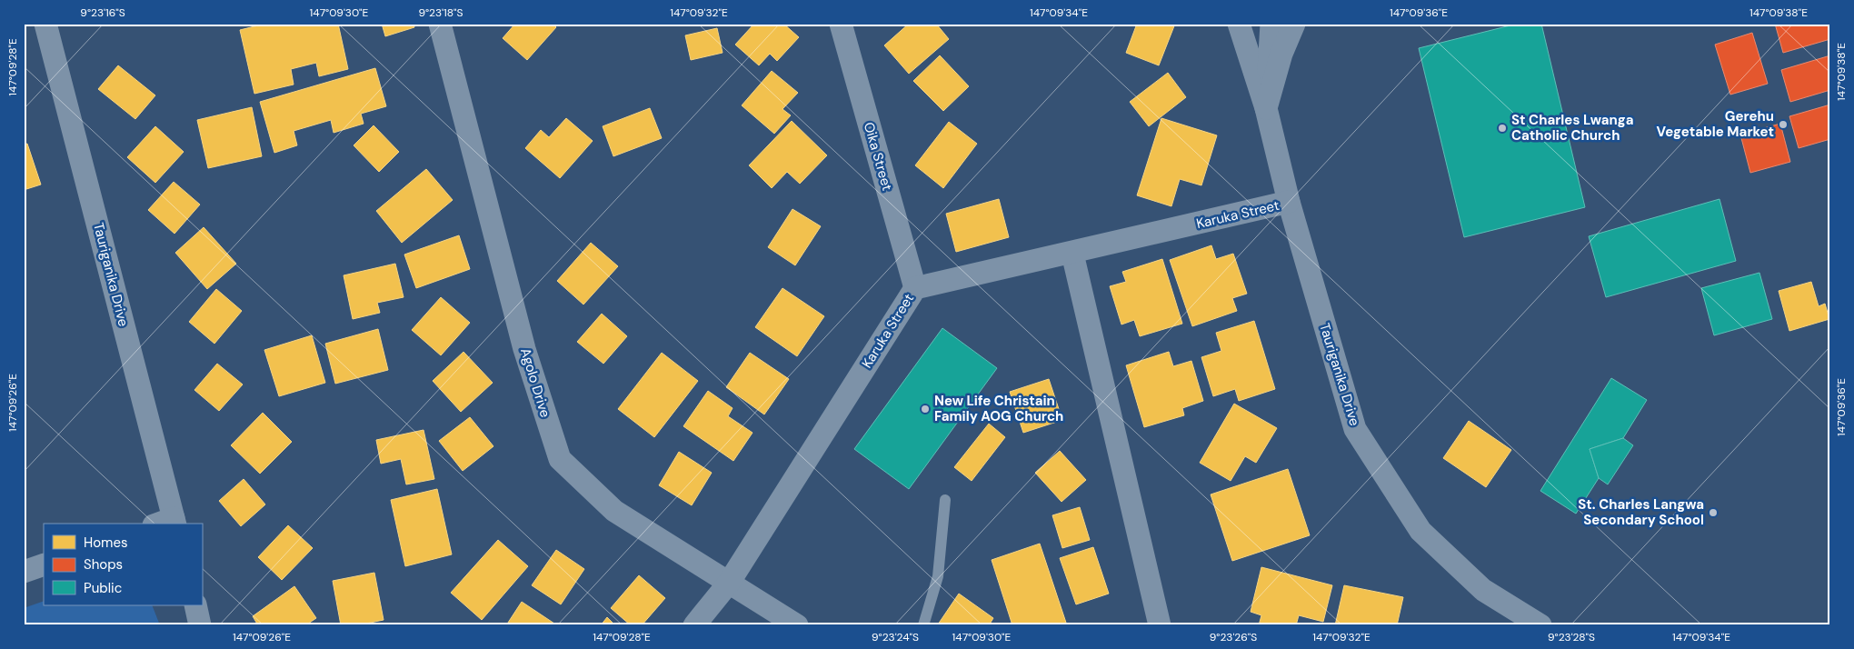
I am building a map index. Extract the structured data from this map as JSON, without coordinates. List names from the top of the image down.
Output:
{
  "streets": {
    "street": [
      "Oika Street",
      "Karuka Street",
      "Tauriganika Drive",
      "Agolo Drive"
    ]
  },
  "crossings": [
    ["Oika Street", "Karuka Street"],
    ["Karuka Street", "Tauriganika Drive"],
    ["Karuka Street", "Agolo Drive"]
  ],
  "places": [
    "Gerehu Vegetable Market",
    "St Charles Lwanga Catholic Church",
    "New Life Christain Family AOG Church",
    "St. Charles Langwa Secondary School"
  ],
  "legend": ["Homes", "Shops", "Public"],
  "coordinates": [
    "9°23'16\"S",
    "147°09'30\"E",
    "9°23'18\"S",
    "147°09'32\"E",
    "147°09'34\"E",
    "147°09'36\"E",
    "147°09'38\"E",
    "147°09'28\"E",
    "147°09'26\"E",
    "9°23'24\"S",
    "9°23'26\"S",
    "9°23'28\"S"
  ]
}
